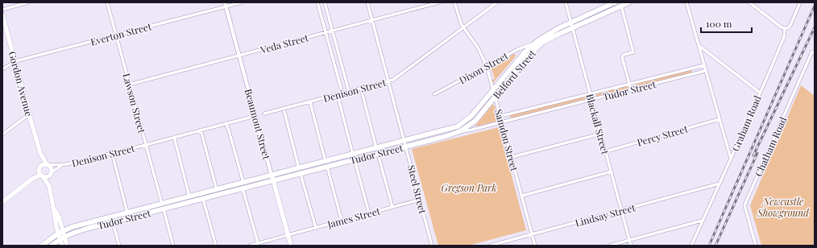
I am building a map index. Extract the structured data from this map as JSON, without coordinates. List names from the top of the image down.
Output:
{
  "streets": {
    "main road": [
      "Belford Street",
      "Gordon Avenue",
      "Tudor Street",
      "Beaumont Street"
    ],
    "street": [
      "Everton Street",
      "Veda Street",
      "Dixon Street",
      "Denison Street",
      "Lawson Street",
      "Graham Road",
      "Blackall Street",
      "Percy Street",
      "Samdon Street",
      "Chatham Road",
      "Steel Street",
      "Lindsay Street",
      "James Street"
    ]
  },
  "crossings": [
    ["Everton Street", "Gordon Avenue"],
    ["Everton Street", "Lawson Street"],
    ["Everton Street", "Beaumont Street"],
    ["Veda Street", "Lawson Street"],
    ["Veda Street", "Beaumont Street"],
    ["Veda Street", "Steel Street"],
    ["Dixon Street", "Belford Street"],
    ["Dixon Street", "Samdon Street"],
    ["Belford Street", "Tudor Street"],
    ["Belford Street", "Blackall Street"],
    ["Belford Street", "Samdon Street"],
    ["Gordon Avenue", "Denison Street"],
    ["Denison Street", "Lawson Street"],
    ["Denison Street", "Beaumont Street"],
    ["Denison Street", "Samdon Street"],
    ["Denison Street", "Steel Street"],
    ["Tudor Street", "Lawson Street"],
    ["Tudor Street", "Beaumont Street"],
    ["Tudor Street", "Blackall Street"],
    ["Tudor Street", "Samdon Street"],
    ["Tudor Street", "Steel Street"],
    ["Graham Road", "Lindsay Street"],
    ["Beaumont Street", "James Street"],
    ["Blackall Street", "Percy Street"],
    ["Blackall Street", "Lindsay Street"],
    ["Samdon Street", "Lindsay Street"],
    ["Steel Street", "James Street"]
  ],
  "parks": ["Gregson Park", "Newcastle Showground"],
  "scale_bar": "100 m"
}
